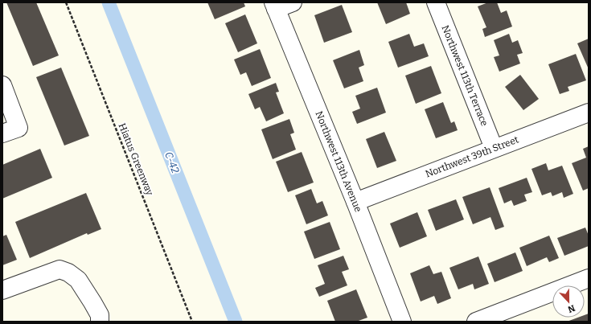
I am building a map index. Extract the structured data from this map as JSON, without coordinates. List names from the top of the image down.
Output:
{
  "streets": {
    "street": ["Northwest 113th Terrace", "Northwest 39th Street", "Northwest 113th Avenue"],
    "path": ["Hiatus Greenway"]
  },
  "crossings": [
    ["Northwest 113th Terrace", "Northwest 39th Street"],
    ["Northwest 39th Street", "Northwest 113th Avenue"]
  ],
  "water": ["C-42"],
  "north": "bottom"
}
